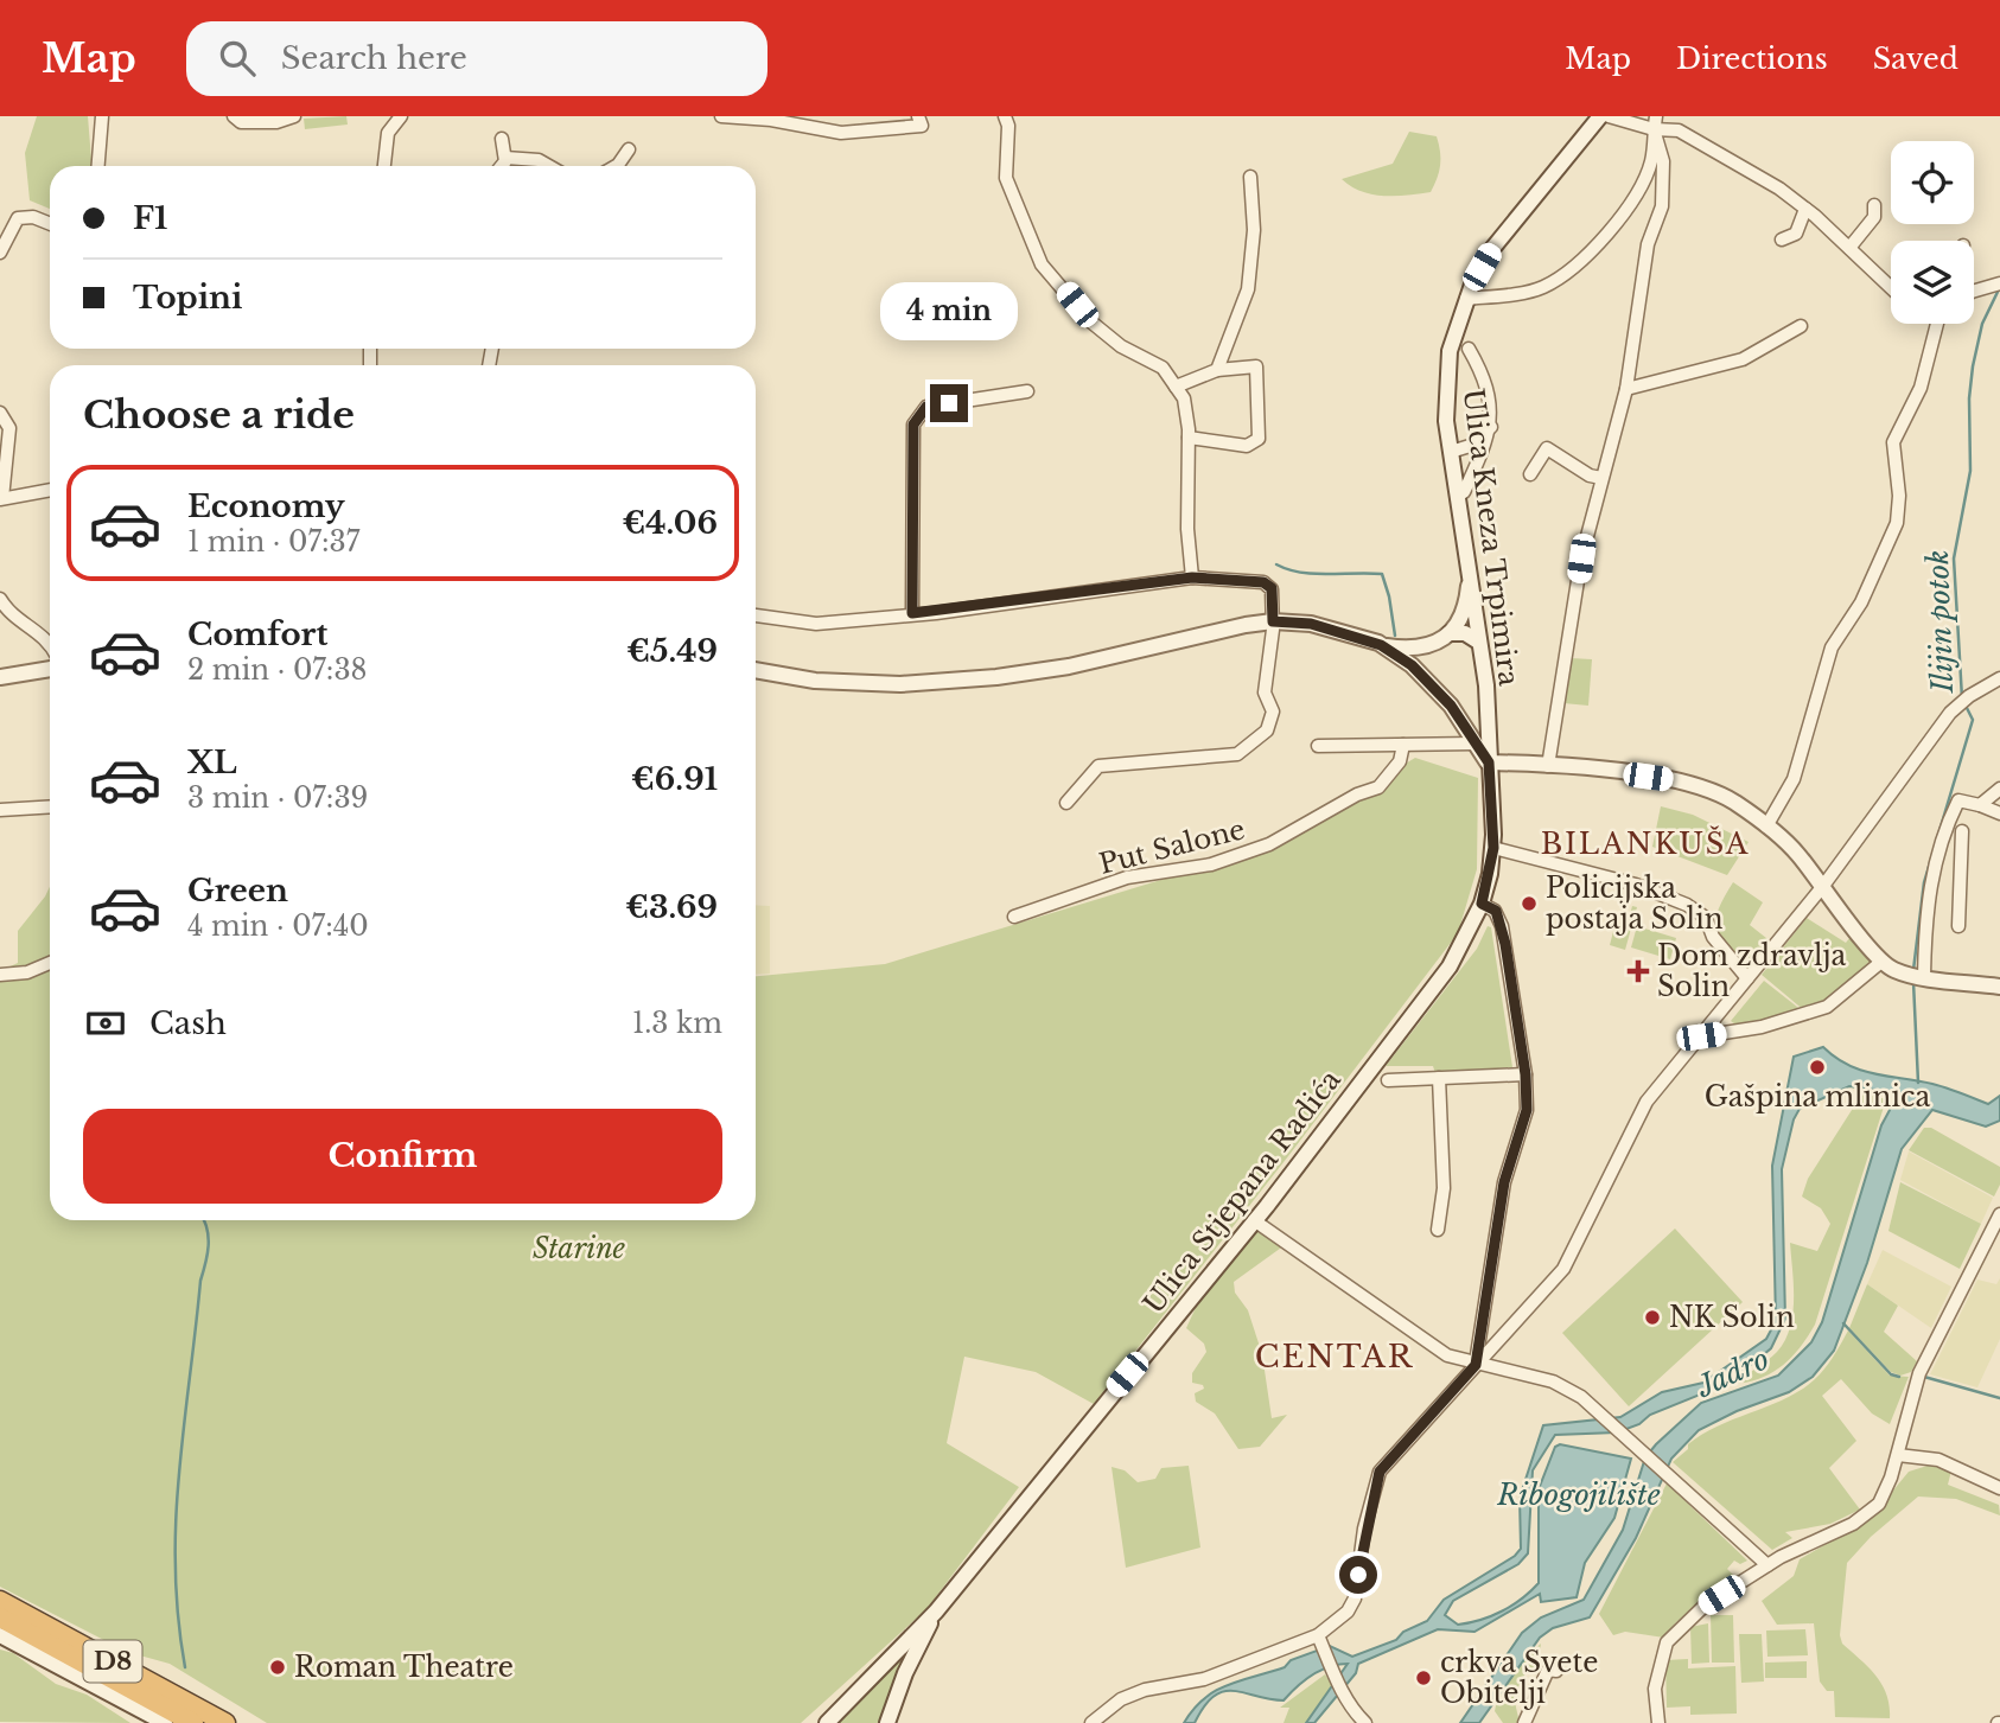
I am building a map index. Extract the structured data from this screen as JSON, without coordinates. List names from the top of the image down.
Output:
{
  "streets": {
    "highway": ["D8"],
    "main road": ["Ulica Kneza Trpimira", "Ulica Stjepana Radića"],
    "street": ["Put Salone"]
  },
  "crossings": [
    ["Ulica Kneza Trpimira", "Ulica Stjepana Radića"]
  ],
  "districts": ["BILANKUŠA", "CENTAR"],
  "water": ["Ilijin potok", "Jadro", "Ribogojilište"],
  "parks": ["Starine"],
  "places": {
    "other": [
      "Policijska postaja Solin",
      "Gašpina mlinica",
      "NK Solin",
      "Roman Theatre",
      "crkva Svete Obitelji"
    ],
    "health": ["Dom zdravlja Solin"]
  },
  "page": {
    "header": "Map",
    "search": "Search here",
    "nav": ["Map", "Directions", "Saved"],
    "banner": ["F1", "Topini"],
    "bubble": "4 min",
    "heading": "Choose a ride",
    "list": [
      {
        "name": "Economy",
        "note": "1 min · 07:37",
        "value": "€4.06"
      },
      {
        "name": "Comfort",
        "note": "2 min · 07:38",
        "value": "€5.49"
      },
      {
        "name": "XL",
        "note": "3 min · 07:39",
        "value": "€6.91"
      },
      {
        "name": "Green",
        "note": "4 min · 07:40",
        "value": "€3.69"
      }
    ],
    "pay": ["Cash", "1.3 km"],
    "buttons": "Confirm"
  }
}
